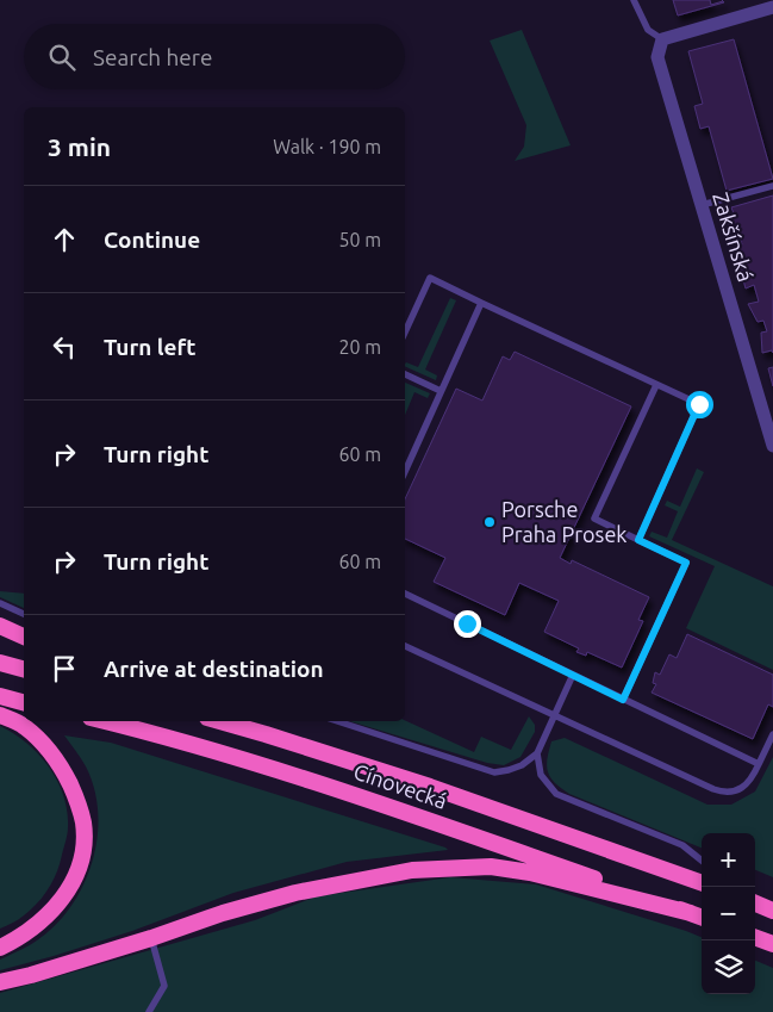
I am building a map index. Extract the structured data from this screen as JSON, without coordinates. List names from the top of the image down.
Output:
{
  "streets": {
    "highway": ["Cínovecká"],
    "street": ["Zakšínská"]
  },
  "places": ["Porsche Praha Prosek"],
  "page": {
    "search": "Search here",
    "heading": ["3 min", "Walk · 190 m"],
    "list": [
      ["Continue", "50 m"],
      ["Turn left", "20 m"],
      ["Turn right", "60 m"],
      ["Turn right", "60 m"],
      "Arrive at destination"
    ],
    "map_buttons": ["+", "−"]
  }
}
